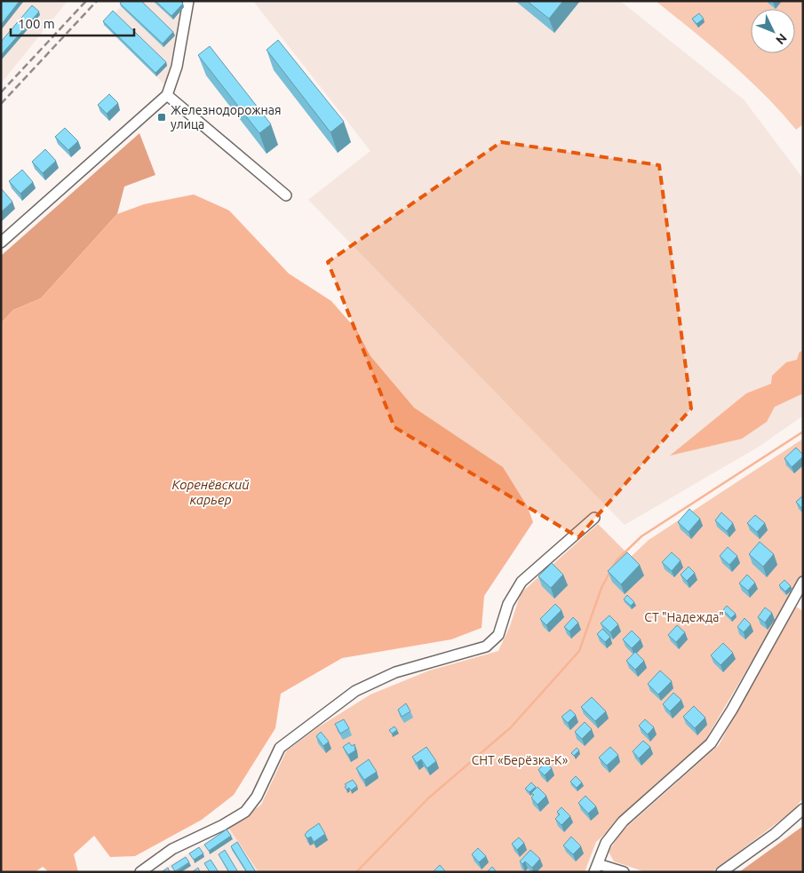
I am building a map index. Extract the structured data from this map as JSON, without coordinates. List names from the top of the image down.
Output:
{
  "water": ["Коренёвский карьер"],
  "parks": ["СТ \"Надежда\"", "СНТ «Берёзка-К»"],
  "places": {
    "transit": ["Железнодорожная улица"]
  },
  "scale_bar": "100 m",
  "north": "bottom right"
}
